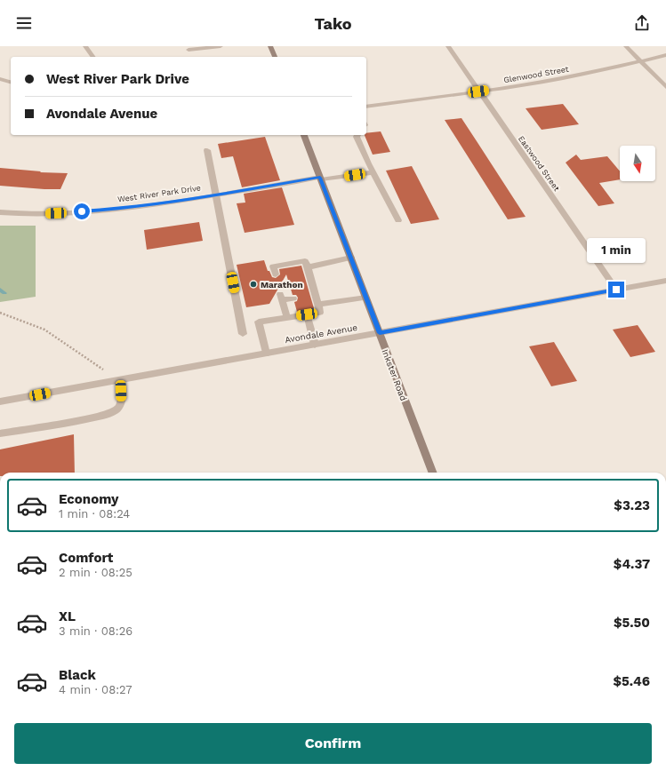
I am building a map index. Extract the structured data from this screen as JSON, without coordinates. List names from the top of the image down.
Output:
{
  "streets": {
    "main road": ["Inkster Road"],
    "street": [
      "Glenwood Street",
      "Eastwood Street",
      "West River Park Drive",
      "Avondale Avenue"
    ]
  },
  "crossings": [
    ["Glenwood Street", "Eastwood Street"],
    ["Eastwood Street", "Avondale Avenue"],
    ["West River Park Drive", "Inkster Road"],
    ["Avondale Avenue", "Inkster Road"]
  ],
  "places": ["Marathon"],
  "north": "bottom",
  "page": {
    "header": "Tako",
    "banner": ["West River Park Drive", "Avondale Avenue"],
    "bubble": "1 min",
    "list": [
      {
        "name": "Economy",
        "note": "1 min · 08:24",
        "value": "$3.23"
      },
      {
        "name": "Comfort",
        "note": "2 min · 08:25",
        "value": "$4.37"
      },
      {
        "name": "XL",
        "note": "3 min · 08:26",
        "value": "$5.50"
      },
      {
        "name": "Black",
        "note": "4 min · 08:27",
        "value": "$5.46"
      }
    ],
    "buttons": "Confirm"
  }
}
